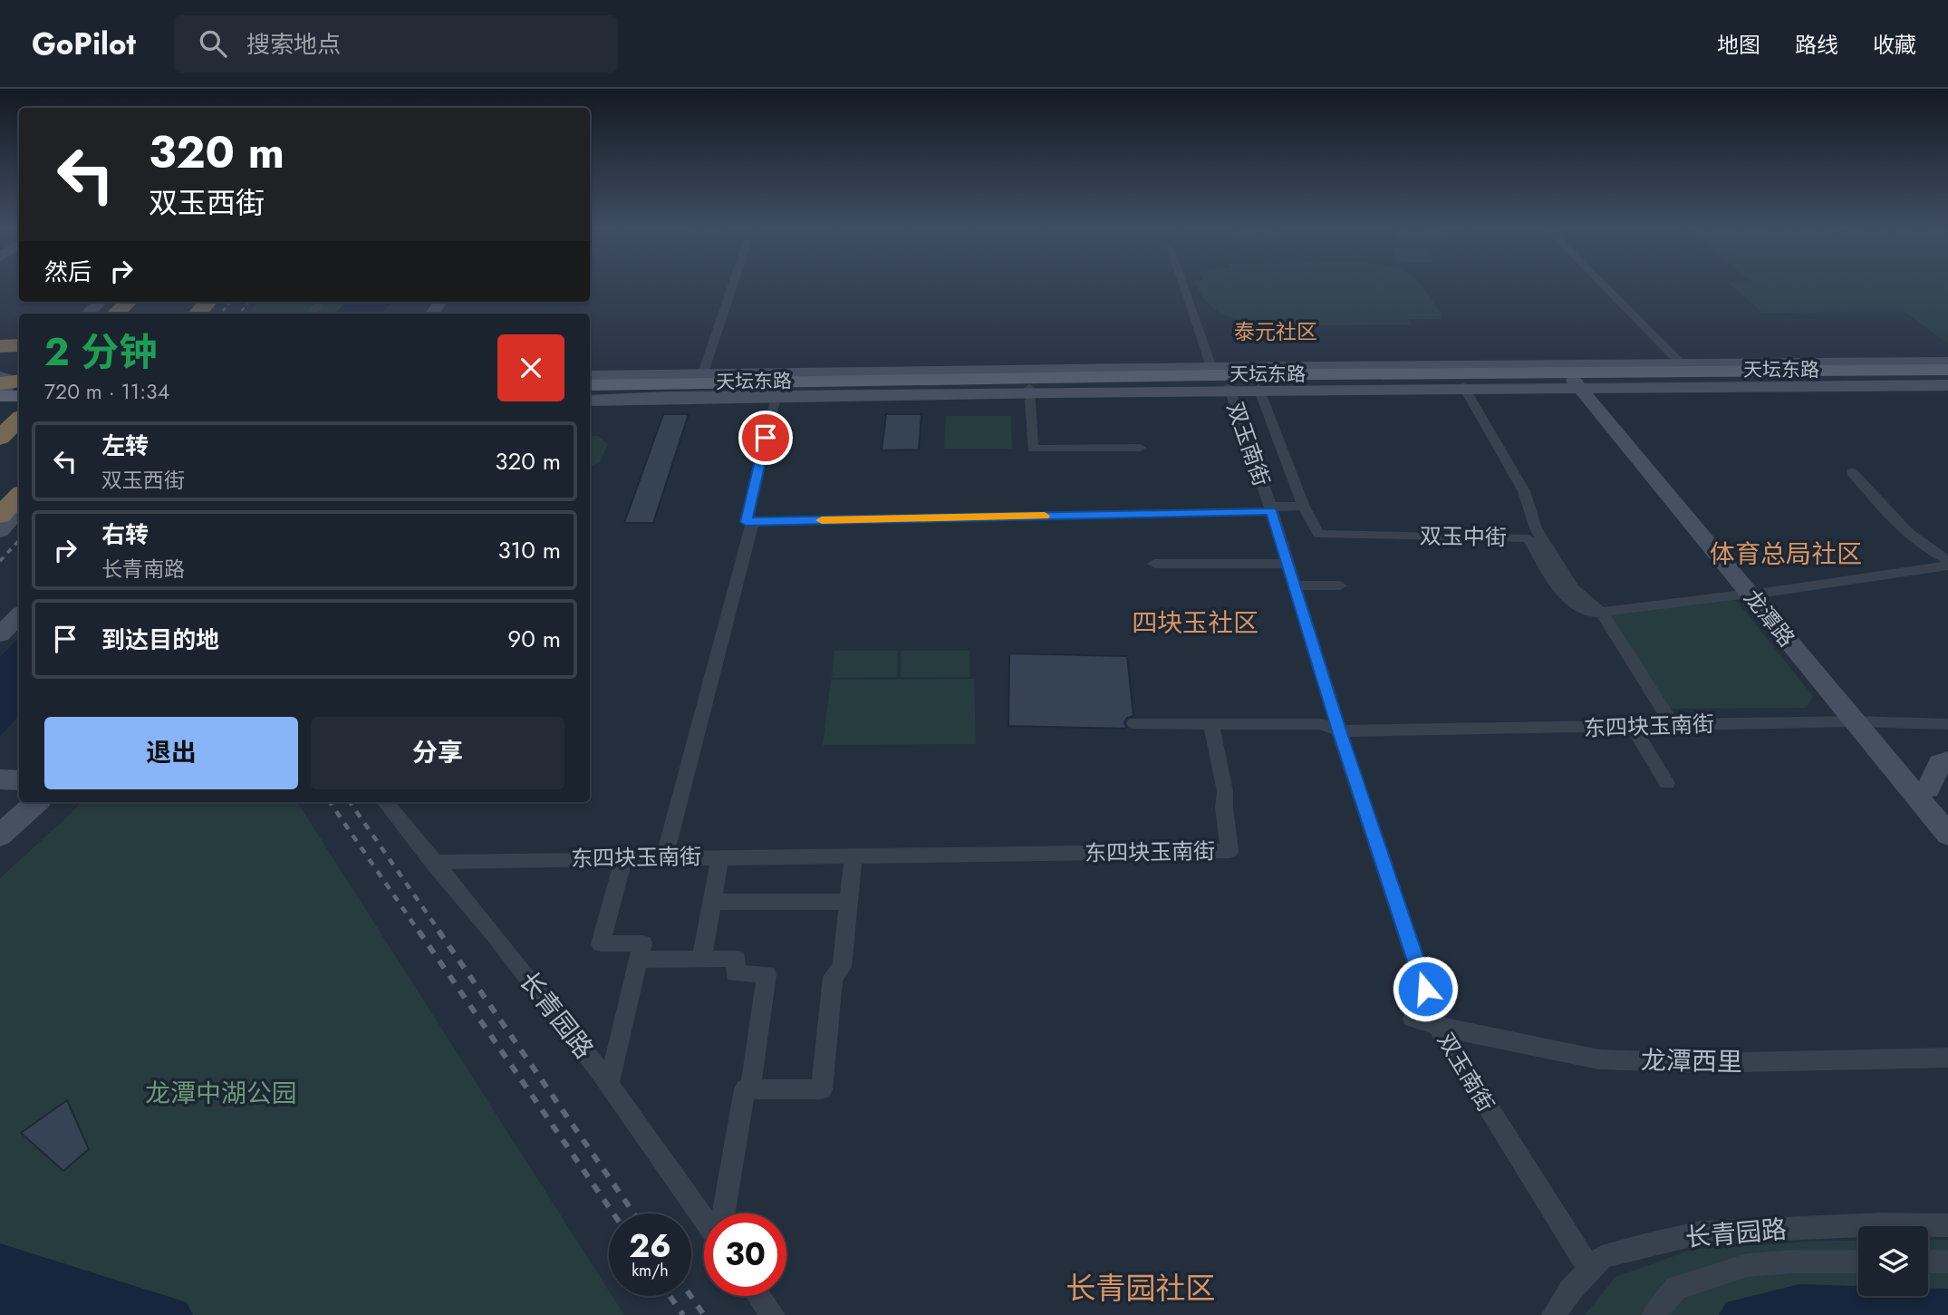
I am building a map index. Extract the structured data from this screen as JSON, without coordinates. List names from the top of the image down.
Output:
{
  "streets": {
    "main road": ["天坛东路"],
    "street": [
      "双玉南街",
      "双玉中街",
      "龙潭路",
      "东四块玉南街",
      "长青园路",
      "龙潭西里"
    ]
  },
  "crossings": [
    ["天坛东路", "双玉南街"],
    ["天坛东路", "龙潭路"],
    ["双玉南街", "东四块玉南街"],
    ["双玉南街", "长青园路"],
    ["双玉南街", "龙潭西里"],
    ["双玉中街", "龙潭路"],
    ["龙潭路", "东四块玉南街"],
    ["东四块玉南街", "长青园路"]
  ],
  "districts": [
    "泰元社区",
    "体育总局社区",
    "四块玉社区",
    "长青园社区"
  ],
  "parks": ["龙潭中湖公园"],
  "page": {
    "header": "GoPilot",
    "search": "搜索地点",
    "nav": ["地图", "路线", "收藏"],
    "turn": ["320 m", "双玉西街"],
    "then": "然后",
    "heading": ["2 分钟", "720 m · 11:34"],
    "list": [
      {
        "name": "左转",
        "note": "双玉西街",
        "value": "320 m"
      },
      {
        "name": "右转",
        "note": "长青南路",
        "value": "310 m"
      },
      {
        "name": "到达目的地",
        "value": "90 m"
      }
    ],
    "buttons": ["退出", "分享"],
    "speed": "26 km/h",
    "limit": "30"
  }
}
